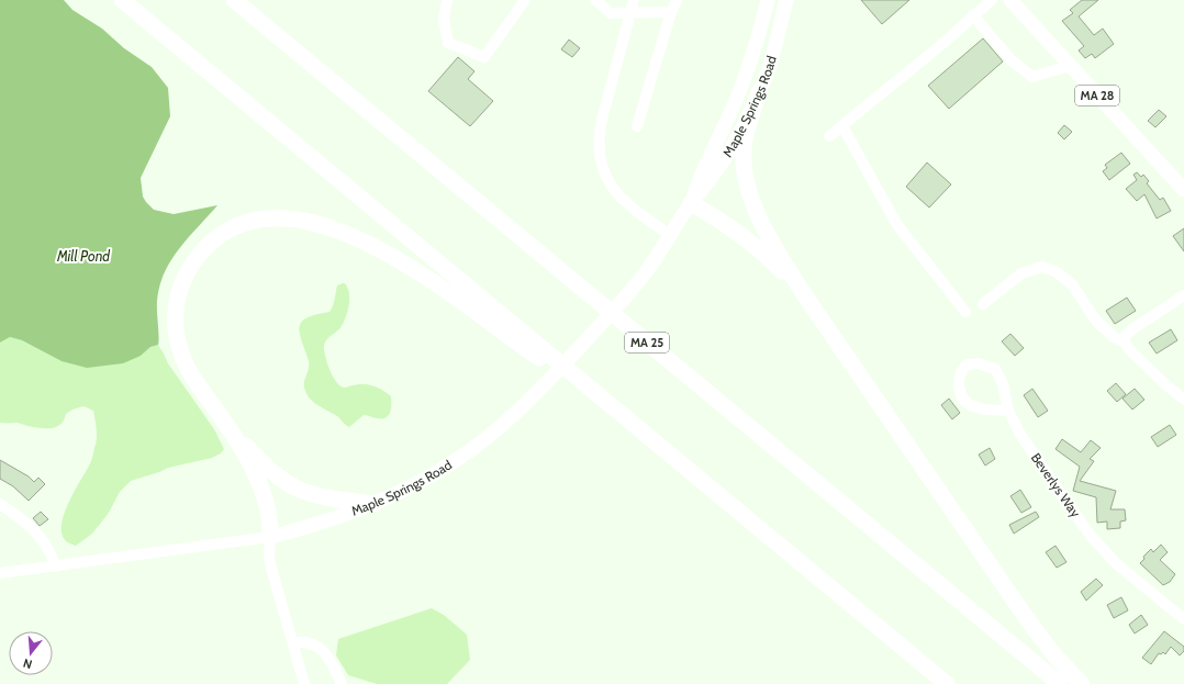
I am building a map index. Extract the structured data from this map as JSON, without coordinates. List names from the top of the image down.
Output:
{
  "streets": {
    "highway": ["MA 25"],
    "main road": ["MA 28", "Maple Springs Road"],
    "street": ["Beverlys Way"]
  },
  "water": ["Mill Pond"],
  "north": "bottom"
}
